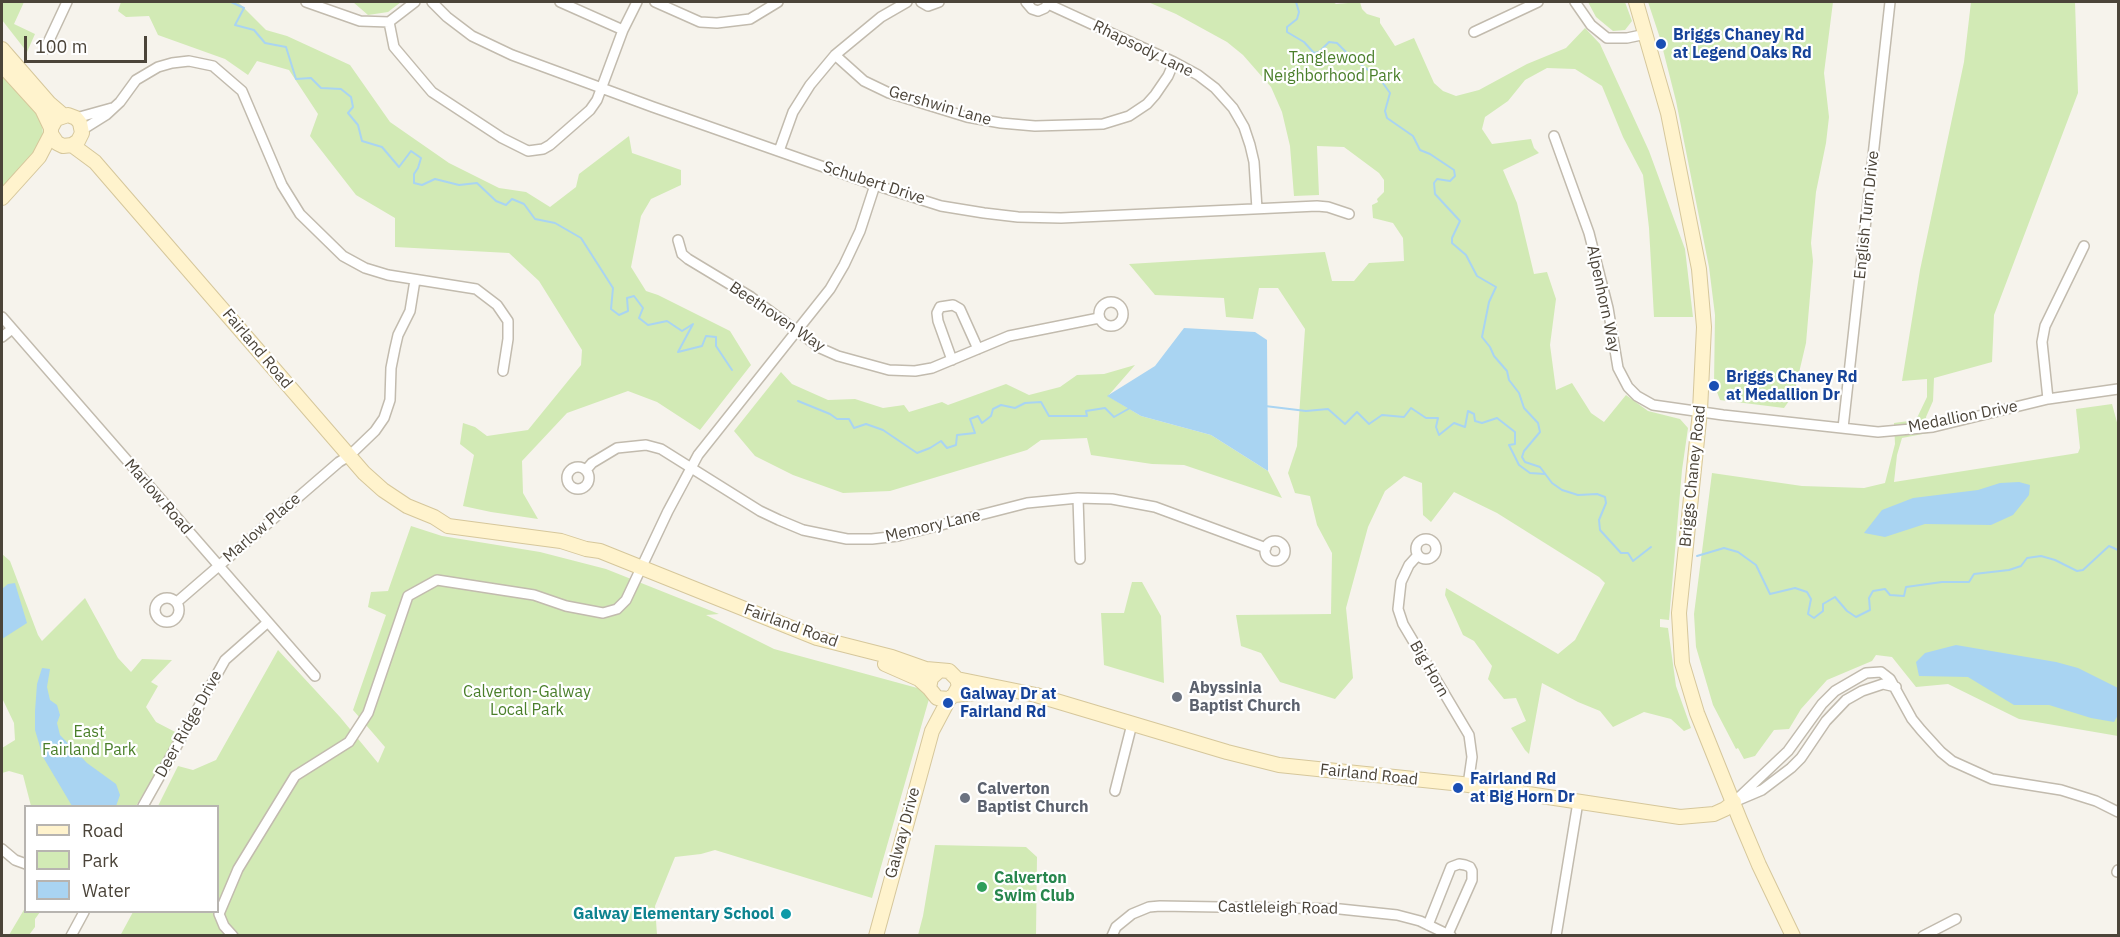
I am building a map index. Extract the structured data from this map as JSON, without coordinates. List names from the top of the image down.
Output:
{
  "streets": {
    "main road": ["Fairland Road", "Briggs Chaney Road", "Galway Drive"],
    "street": [
      "Rhapsody Lane",
      "Gershwin Lane",
      "Schubert Drive",
      "English Turn Drive",
      "Alpenhorn Way",
      "Beethoven Way",
      "Medallion Drive",
      "Marlow Road",
      "Memory Lane",
      "Marlow Place",
      "Big Horn",
      "Deer Ridge Drive",
      "Castleleigh Road"
    ]
  },
  "crossings": [
    ["Rhapsody Lane", "Gershwin Lane"],
    ["Rhapsody Lane", "Schubert Drive"],
    ["English Turn Drive", "Medallion Drive"],
    ["Alpenhorn Way", "Medallion Drive"],
    ["Alpenhorn Way", "Briggs Chaney Road"],
    ["Fairland Road", "Briggs Chaney Road"],
    ["Fairland Road", "Marlow Place"],
    ["Fairland Road", "Big Horn"],
    ["Fairland Road", "Galway Drive"],
    ["Medallion Drive", "Briggs Chaney Road"],
    ["Marlow Road", "Marlow Place"],
    ["Marlow Road", "Deer Ridge Drive"]
  ],
  "parks": ["Tanglewood Neighborhood Park", "Calverton-Galway Local Park", "East Fairland Park"],
  "places": [
    "Briggs Chaney Rd at Legend Oaks Rd",
    "Briggs Chaney Rd at Medallion Dr",
    "Abyssinia Baptist Church",
    "Galway Dr at Fairland Rd",
    "Fairland Rd at Big Horn Dr",
    "Calverton Baptist Church",
    "Calverton Swim Club",
    "Galway Elementary School"
  ],
  "legend": ["Road", "Park", "Water"],
  "scale_bar": "100 m"
}
